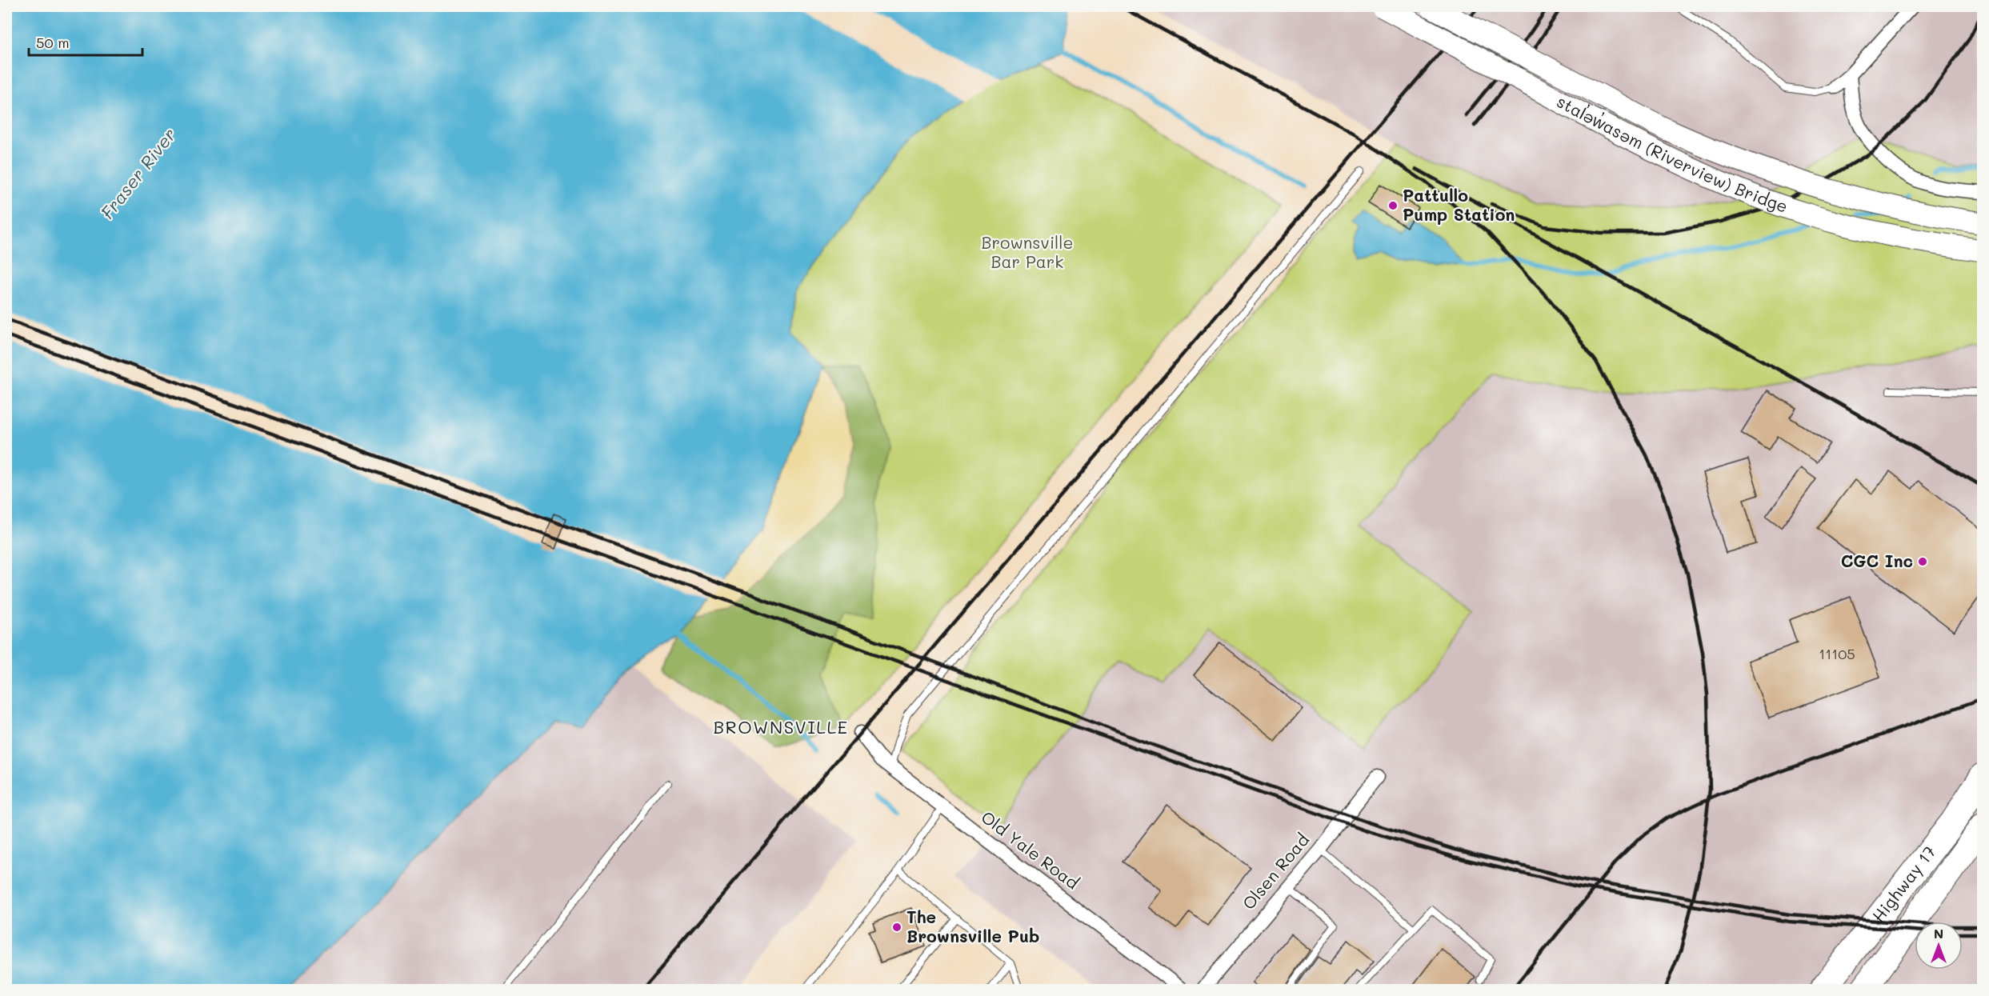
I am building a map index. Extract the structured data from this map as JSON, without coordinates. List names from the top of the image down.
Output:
{
  "streets": {
    "highway": ["Highway 17"],
    "main road": ["stal̕əw̓asəm (Riverview) Bridge"],
    "street": ["Old Yale Road", "Olsen Road"]
  },
  "districts": ["BROWNSVILLE"],
  "water": ["Fraser River"],
  "parks": ["Brownsville Bar Park"],
  "places": ["Pattullo Pump Station", "CGC Inc", "The Brownsville Pub"],
  "house_numbers": ["11105"],
  "scale_bar": "50 m",
  "north": "top"
}
